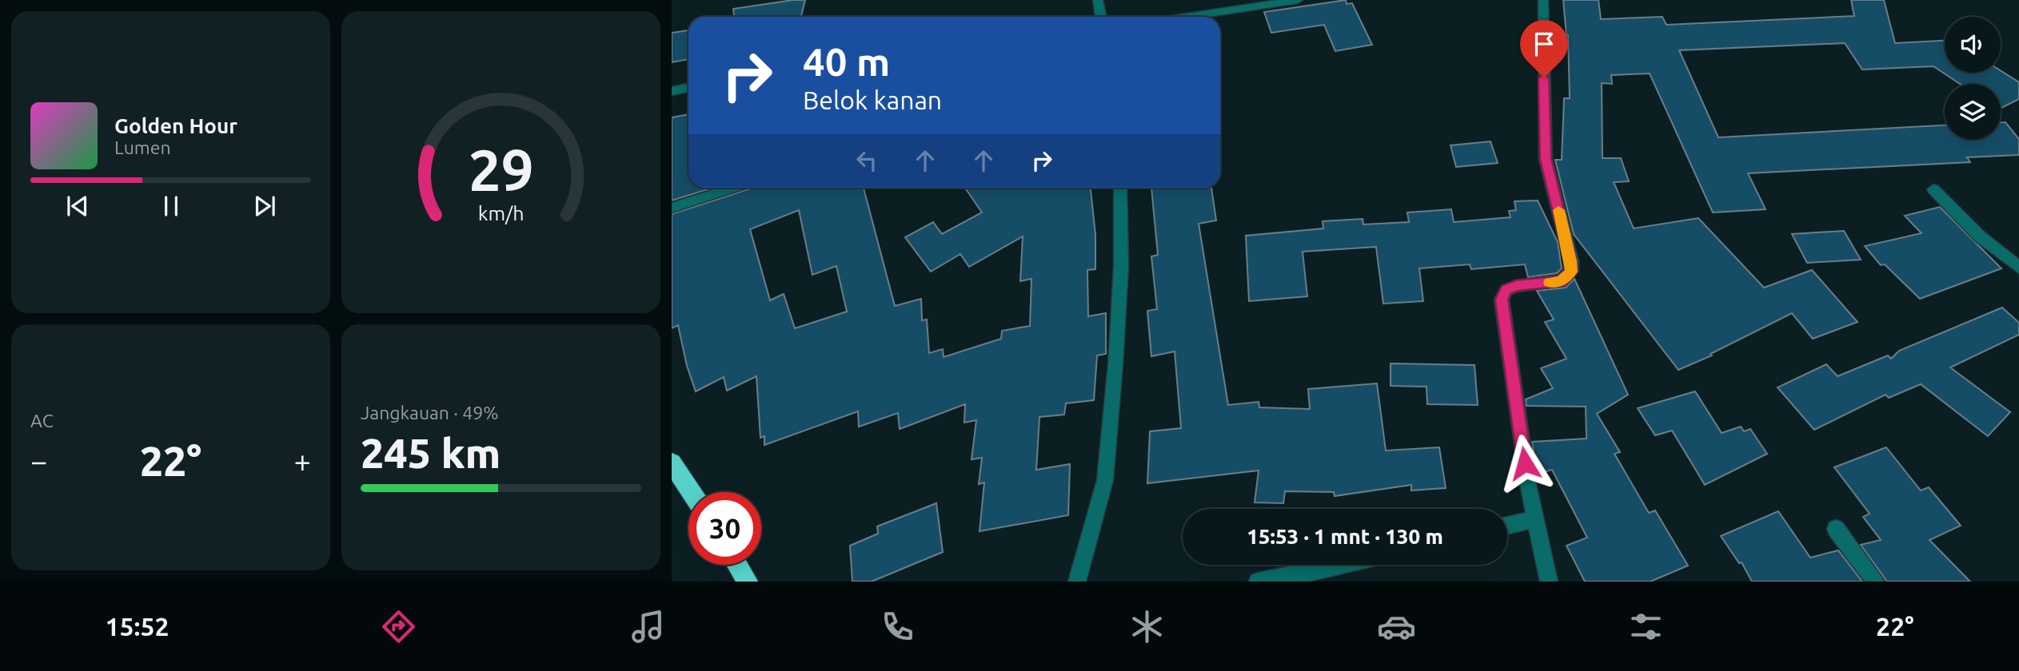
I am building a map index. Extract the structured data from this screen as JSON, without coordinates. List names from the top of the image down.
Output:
{
  "page": {
    "turn": ["40 m", "Belok kanan"],
    "song": ["Golden Hour", "Lumen"],
    "tile": [
      "AC",
      ["Jangkauan · 49%", "245 km"]
    ],
    "heat": ["−", "22°", "+"],
    "limit": "30",
    "trip": "15:53 · 1 mnt · 130 m",
    "tabs": ["15:52", "22°"],
    "gauge": ["29", "km/h"]
  }
}
